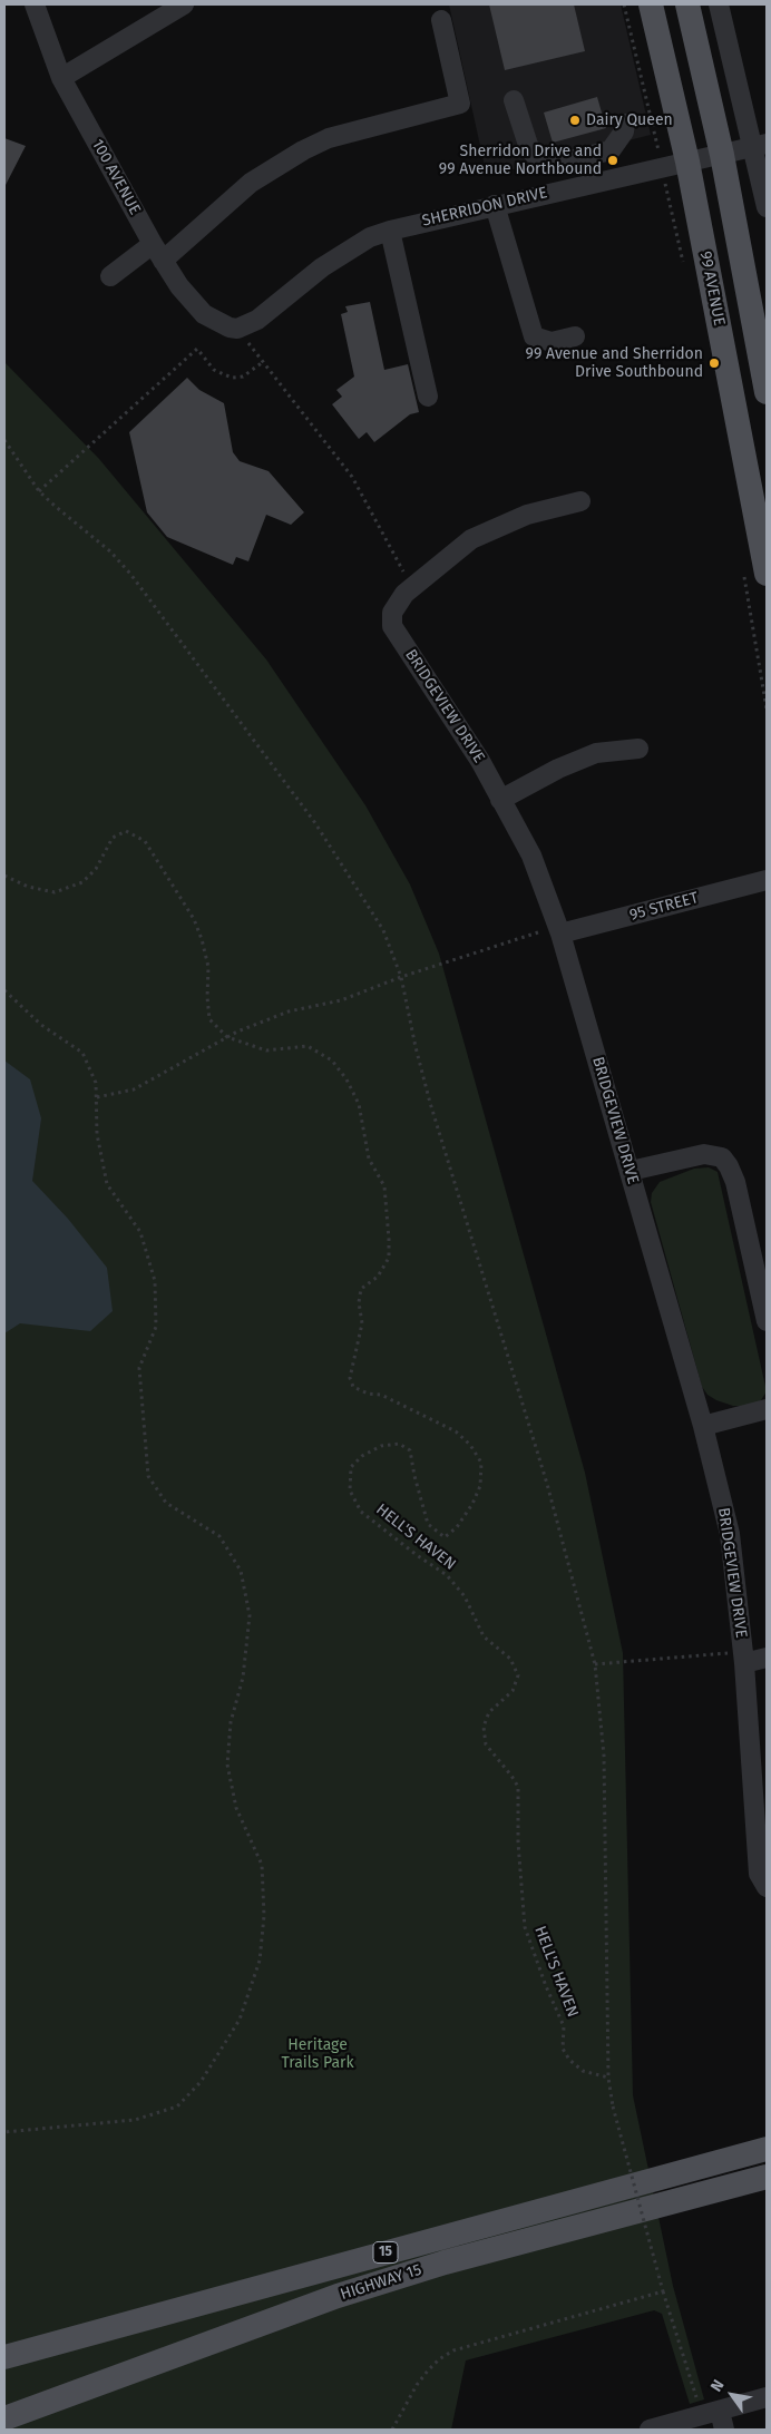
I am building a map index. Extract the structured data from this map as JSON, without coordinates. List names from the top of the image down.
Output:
{
  "streets": {
    "main road": ["99 AVENUE", "15", "HIGHWAY 15"],
    "street": [
      "100 AVENUE",
      "SHERRIDON DRIVE",
      "BRIDGEVIEW DRIVE",
      "95 STREET"
    ],
    "path": ["HELL'S HAVEN"]
  },
  "crossings": [
    ["100 AVENUE", "SHERRIDON DRIVE"],
    ["SHERRIDON DRIVE", "99 AVENUE"],
    ["BRIDGEVIEW DRIVE", "95 STREET"]
  ],
  "parks": ["Heritage Trails Park"],
  "places": ["Dairy Queen", "Sherridon Drive and 99 Avenue Northbound", "99 Avenue and Sherridon Drive Southbound"],
  "north": "top left"
}
